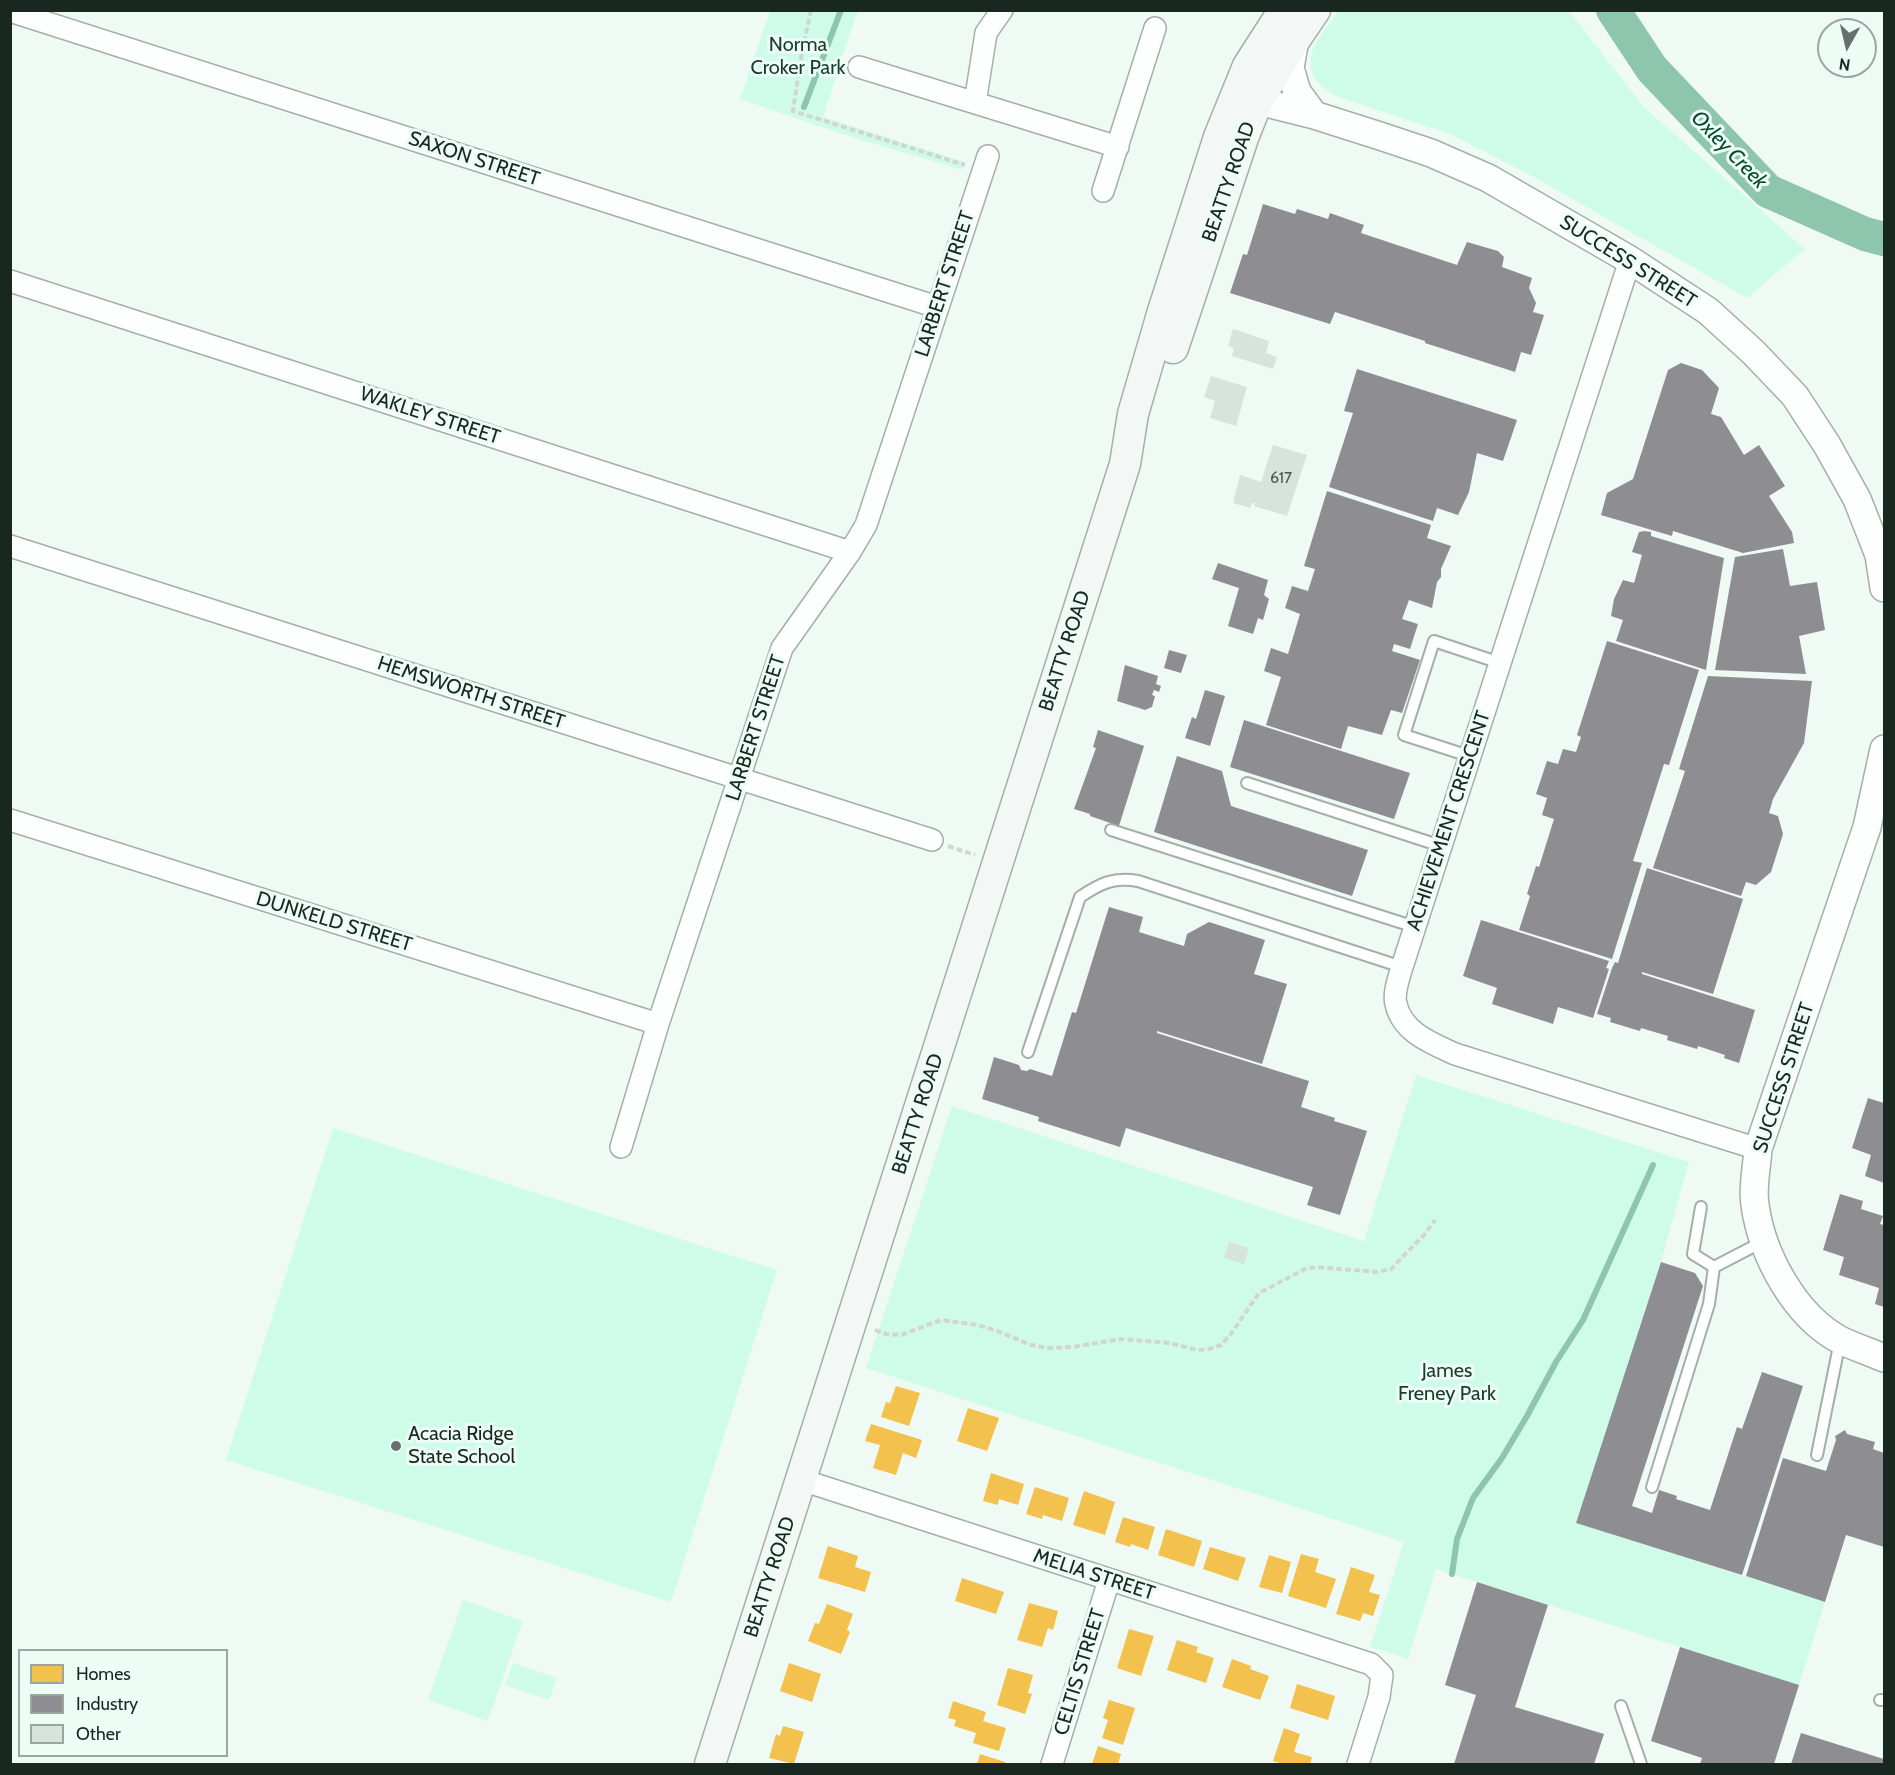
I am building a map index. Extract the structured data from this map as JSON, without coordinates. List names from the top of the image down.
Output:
{
  "streets": {
    "main road": ["BEATTY ROAD"],
    "street": [
      "SAXON STREET",
      "SUCCESS STREET",
      "LARBERT STREET",
      "WAKLEY STREET",
      "HEMSWORTH STREET",
      "ACHIEVEMENT CRESCENT",
      "DUNKELD STREET",
      "MELIA STREET",
      "CELTIS STREET"
    ]
  },
  "crossings": [
    ["SAXON STREET", "LARBERT STREET"],
    ["BEATTY ROAD", "SUCCESS STREET"],
    ["BEATTY ROAD", "MELIA STREET"],
    ["SUCCESS STREET", "ACHIEVEMENT CRESCENT"],
    ["LARBERT STREET", "WAKLEY STREET"],
    ["LARBERT STREET", "HEMSWORTH STREET"],
    ["LARBERT STREET", "DUNKELD STREET"],
    ["MELIA STREET", "CELTIS STREET"]
  ],
  "water": ["Oxley Creek"],
  "parks": ["Norma Croker Park", "James Freney Park"],
  "places": ["Acacia Ridge State School"],
  "house_numbers": ["617"],
  "legend": ["Homes", "Industry", "Other"],
  "north": "bottom"
}
